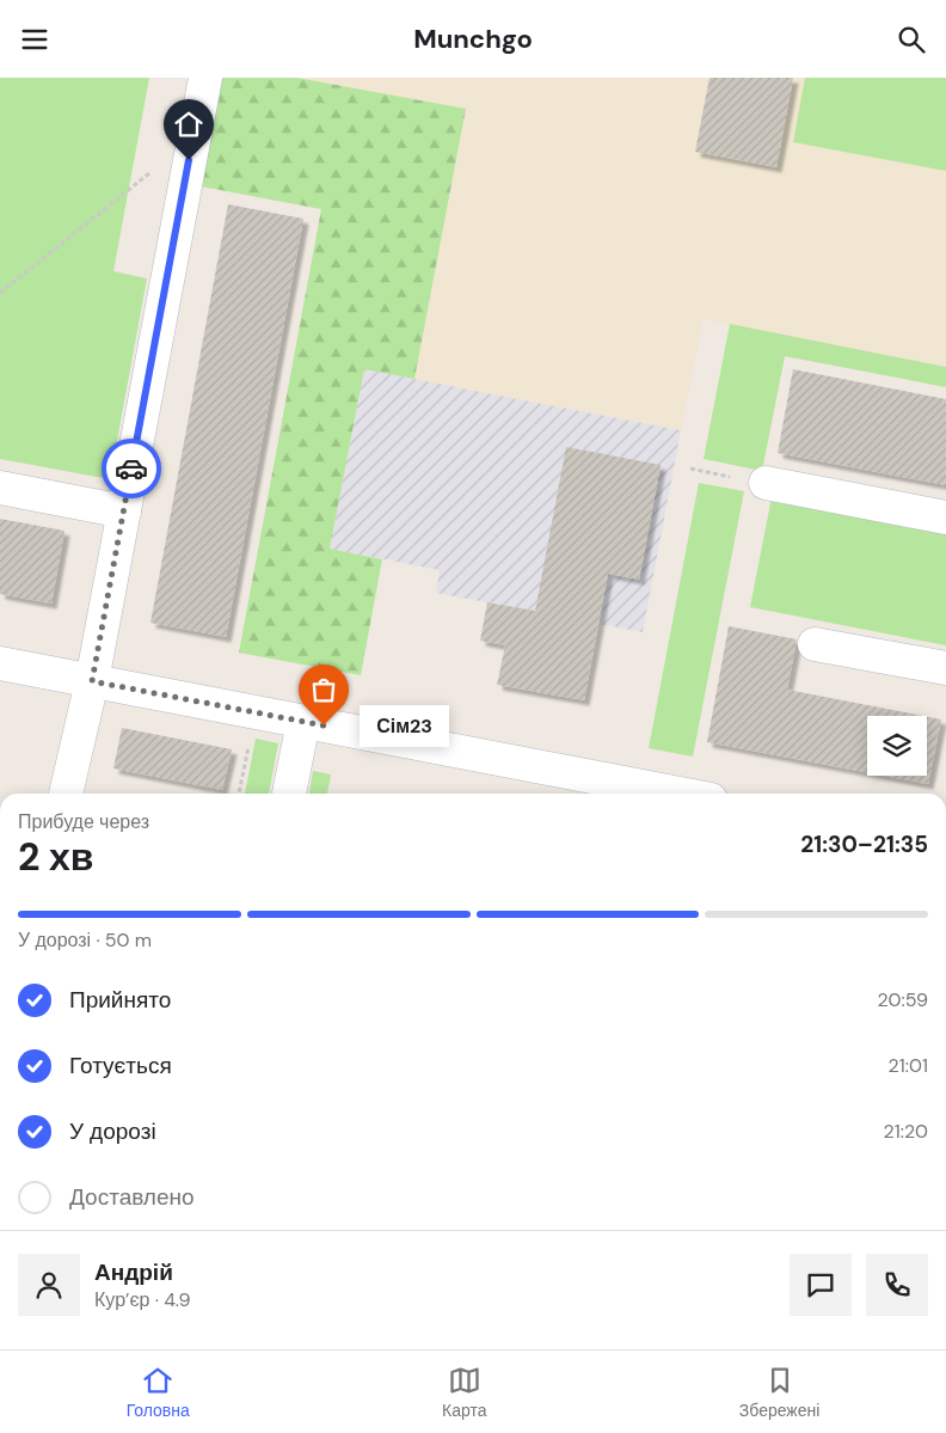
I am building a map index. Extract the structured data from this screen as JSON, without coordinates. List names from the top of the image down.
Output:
{
  "places": ["Сім23"],
  "page": {
    "header": "Munchgo",
    "bubble": "Сім23",
    "heading": ["2 хв", "Прибуде через", "21:30–21:35"],
    "panel": ["Андрій", "Кур’єр · 4.9"],
    "bar": "У дорозі · 50 m",
    "list": [
      ["Прийнято", "20:59"],
      ["Готується", "21:01"],
      ["У дорозі", "21:20"],
      "Доставлено"
    ],
    "tabs": ["Головна", "Карта", "Збережені"]
  }
}
